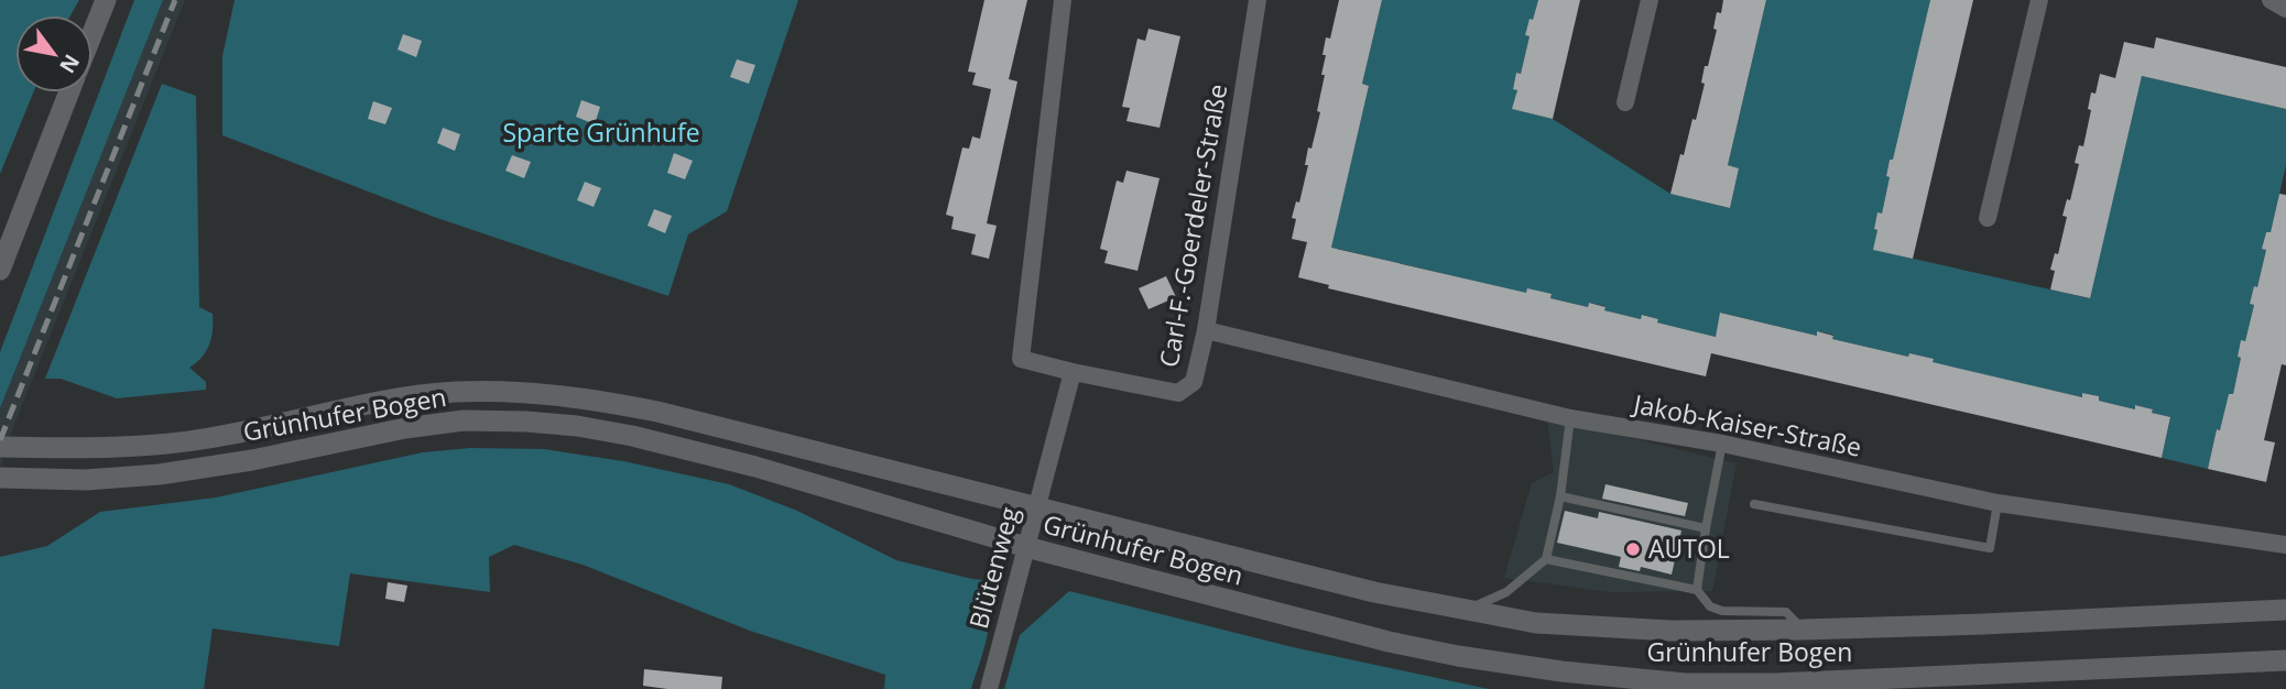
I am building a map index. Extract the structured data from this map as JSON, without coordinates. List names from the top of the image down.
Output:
{
  "streets": {
    "main road": ["Grünhufer Bogen"],
    "street": ["Carl-F.-Goerdeler-Straße", "Jakob-Kaiser-Straße", "Blütenweg"]
  },
  "crossings": [
    ["Carl-F.-Goerdeler-Straße", "Jakob-Kaiser-Straße"],
    ["Carl-F.-Goerdeler-Straße", "Blütenweg"],
    ["Grünhufer Bogen", "Blütenweg"]
  ],
  "parks": ["Sparte Grünhufe"],
  "places": ["AUTOL"],
  "north": "bottom right"
}
